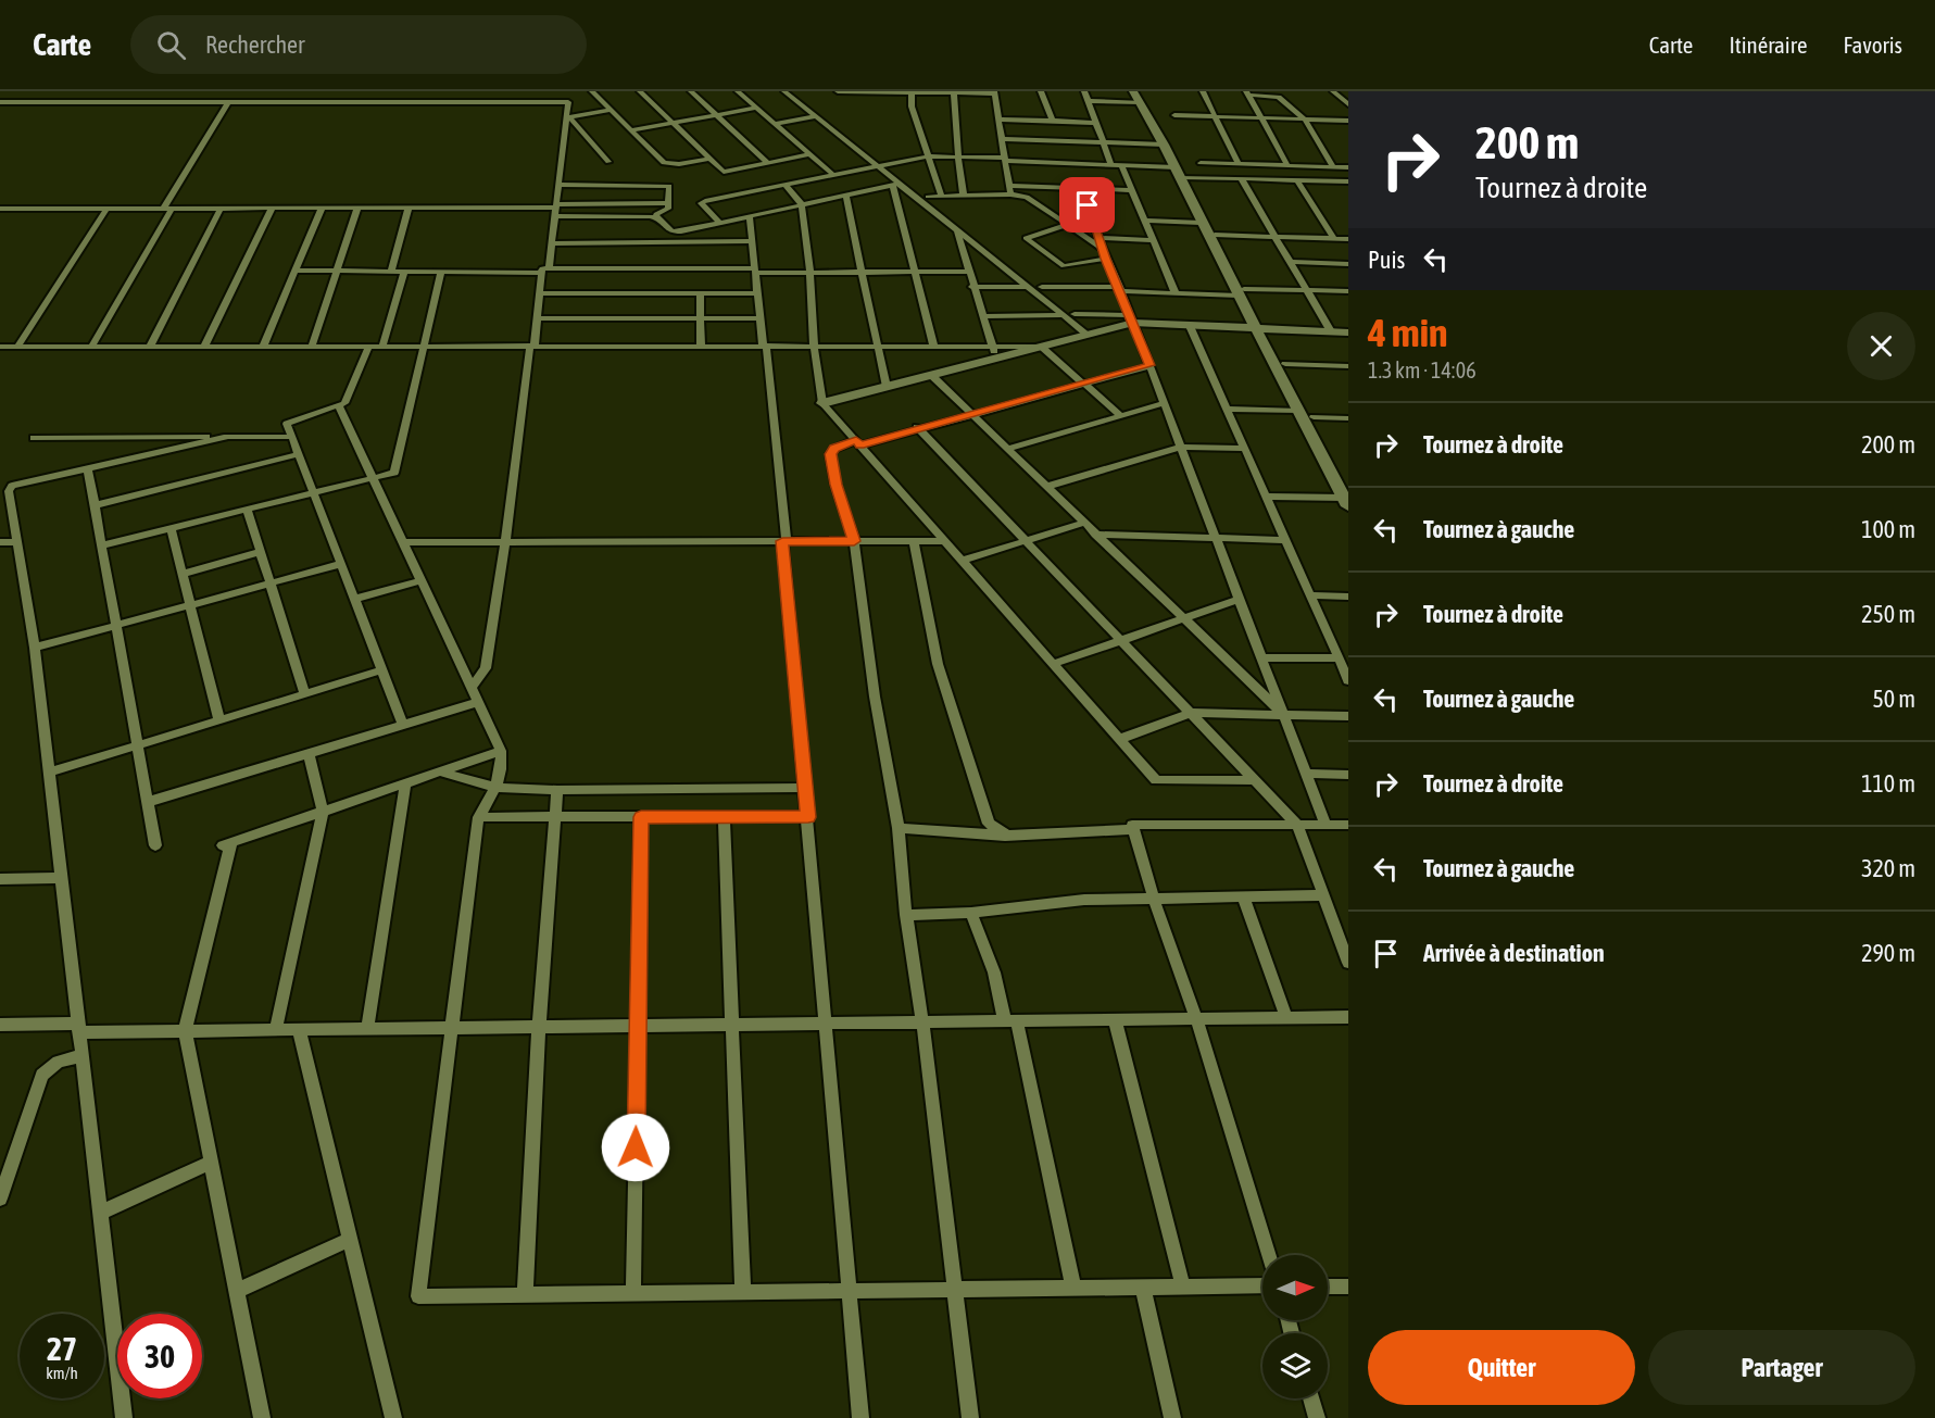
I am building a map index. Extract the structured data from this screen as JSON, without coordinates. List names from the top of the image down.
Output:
{
  "north": "right",
  "page": {
    "header": "Carte",
    "search": "Rechercher",
    "nav": ["Carte", "Itinéraire", "Favoris"],
    "turn": ["200 m", "Tournez à droite"],
    "then": "Puis",
    "heading": ["4 min", "1.3 km · 14:06"],
    "list": [
      {
        "name": "Tournez à droite",
        "value": "200 m"
      },
      {
        "name": "Tournez à gauche",
        "value": "100 m"
      },
      {
        "name": "Tournez à droite",
        "value": "250 m"
      },
      {
        "name": "Tournez à gauche",
        "value": "50 m"
      },
      {
        "name": "Tournez à droite",
        "value": "110 m"
      },
      {
        "name": "Tournez à gauche",
        "value": "320 m"
      },
      {
        "name": "Arrivée à destination",
        "value": "290 m"
      }
    ],
    "speed": "27 km/h",
    "limit": "30",
    "buttons": ["Quitter", "Partager"]
  }
}
